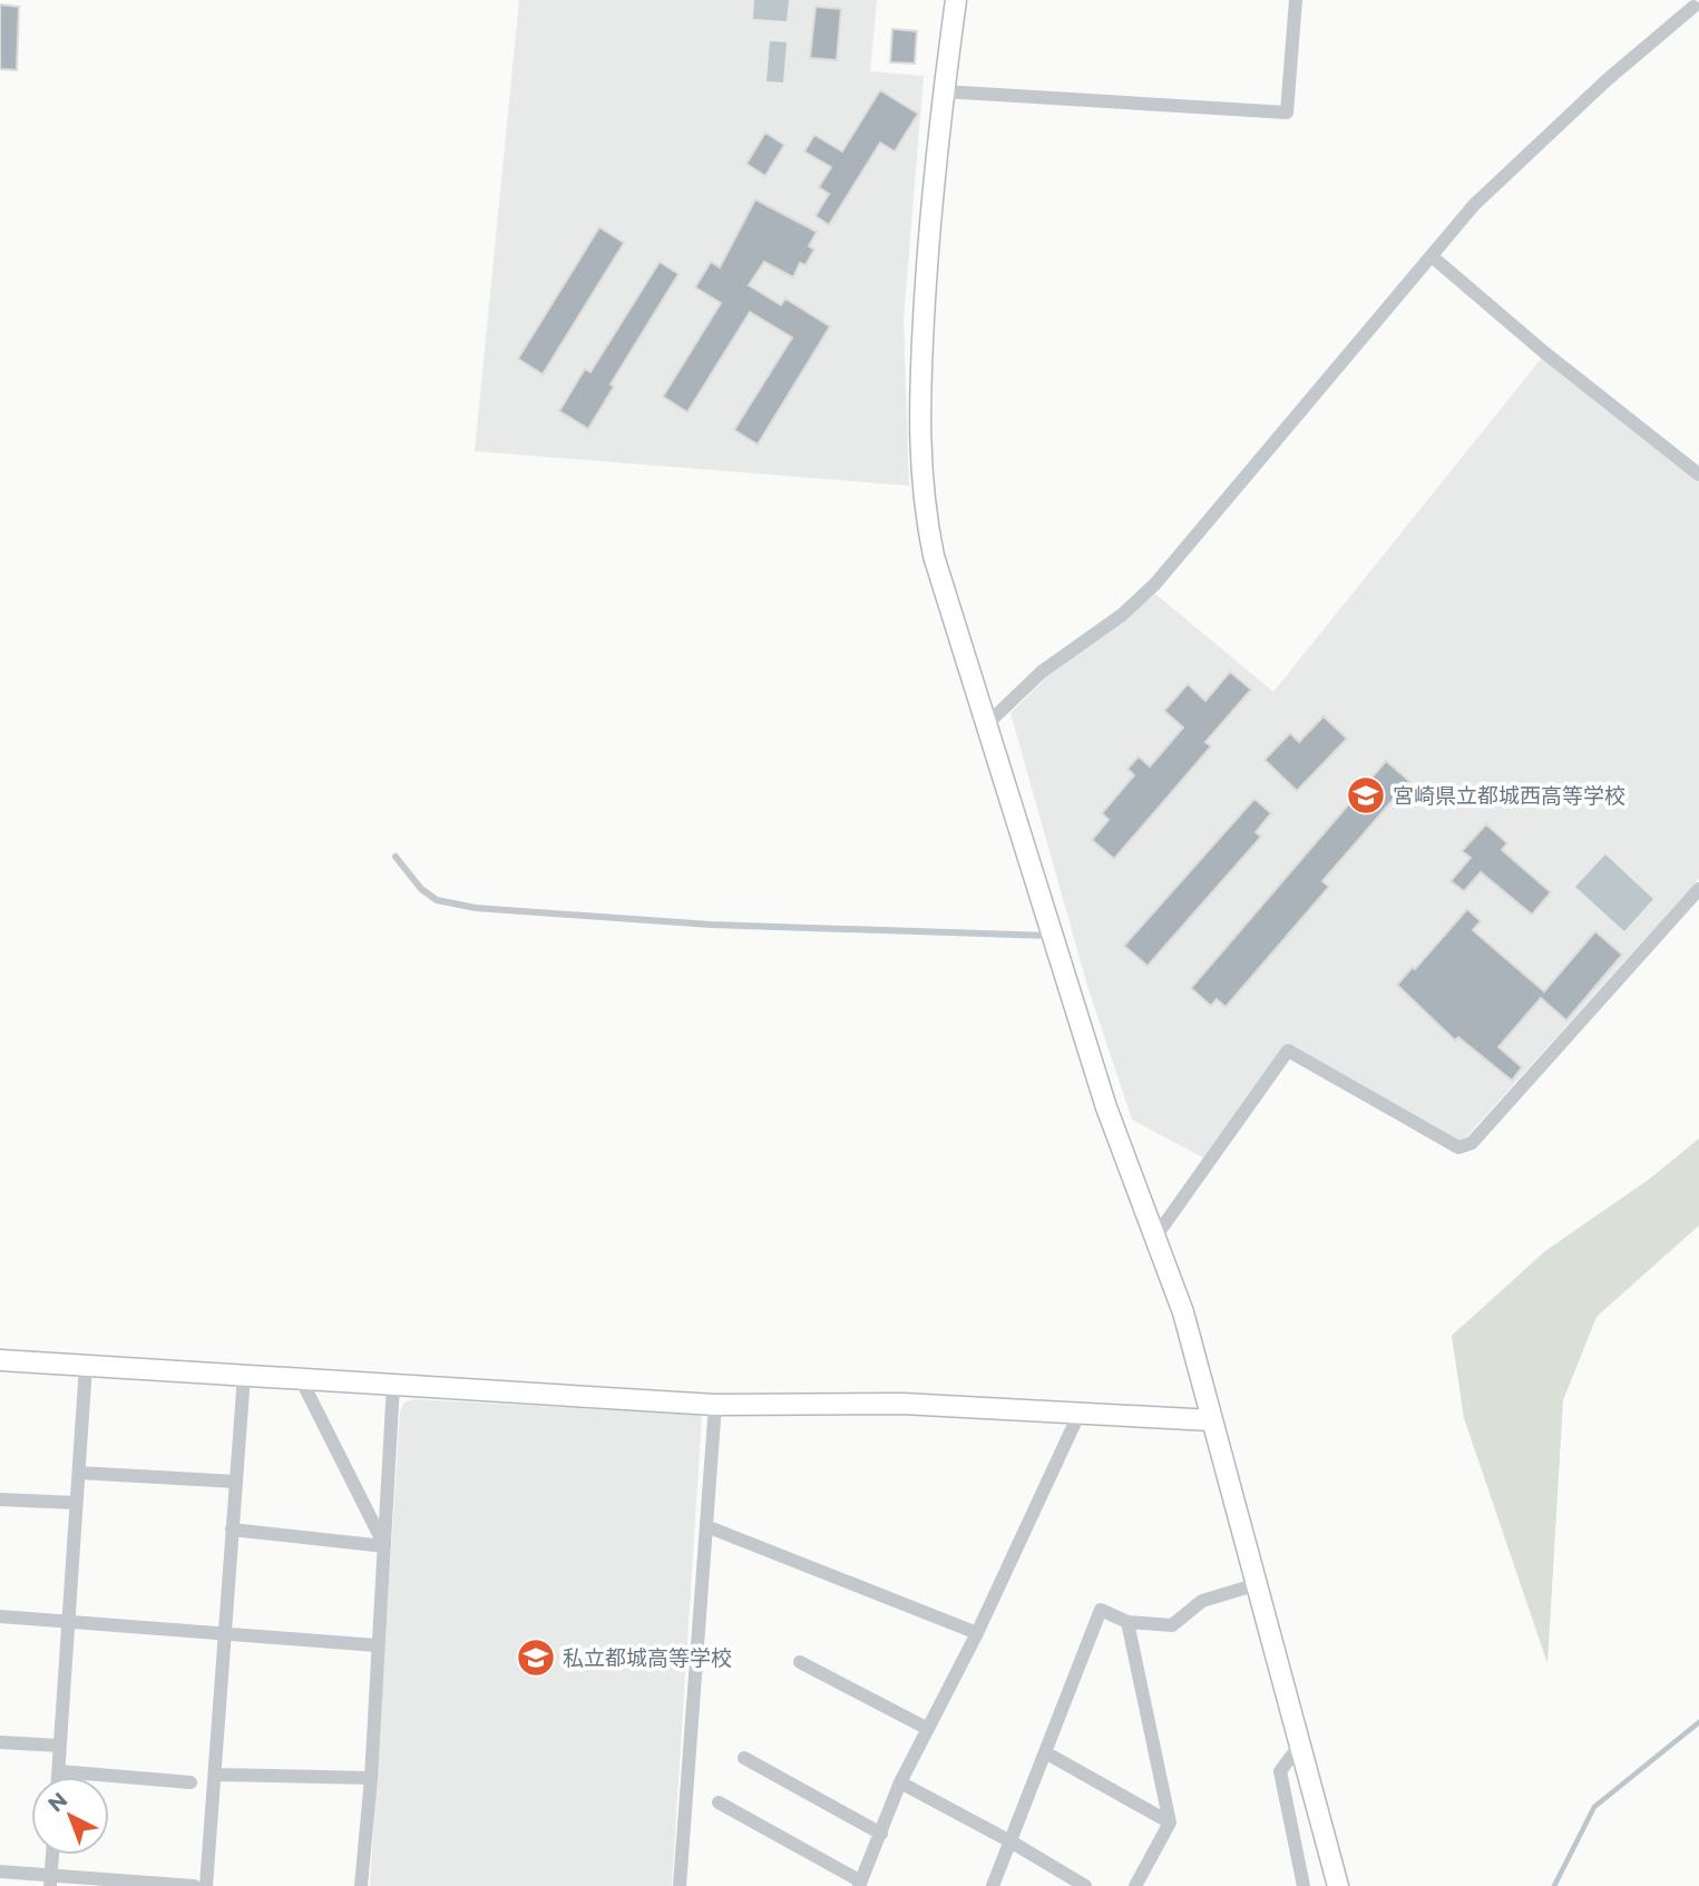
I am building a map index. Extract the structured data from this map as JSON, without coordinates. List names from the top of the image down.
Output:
{
  "places": {
    "school or university": ["宮崎県立都城西高等学校", "私立都城高等学校"]
  },
  "north": "top left"
}
